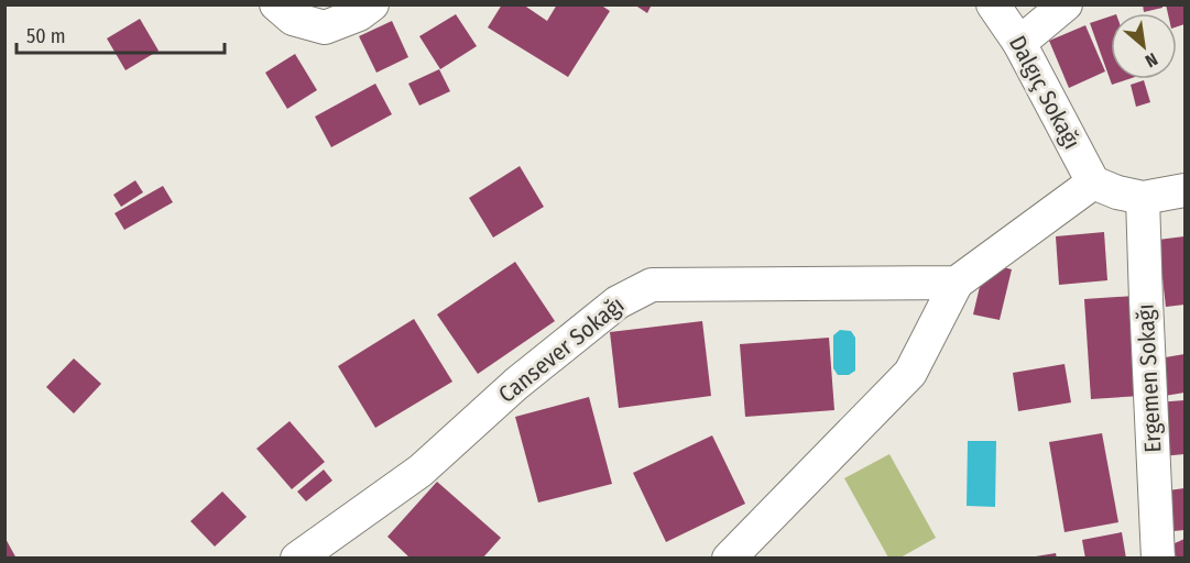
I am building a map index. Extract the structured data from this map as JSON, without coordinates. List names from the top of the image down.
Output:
{
  "streets": {
    "street": ["Dalgıç Sokağı", "Cansever Sokağı", "Ergemen Sokağı"]
  },
  "scale_bar": "50 m",
  "north": "bottom right"
}
